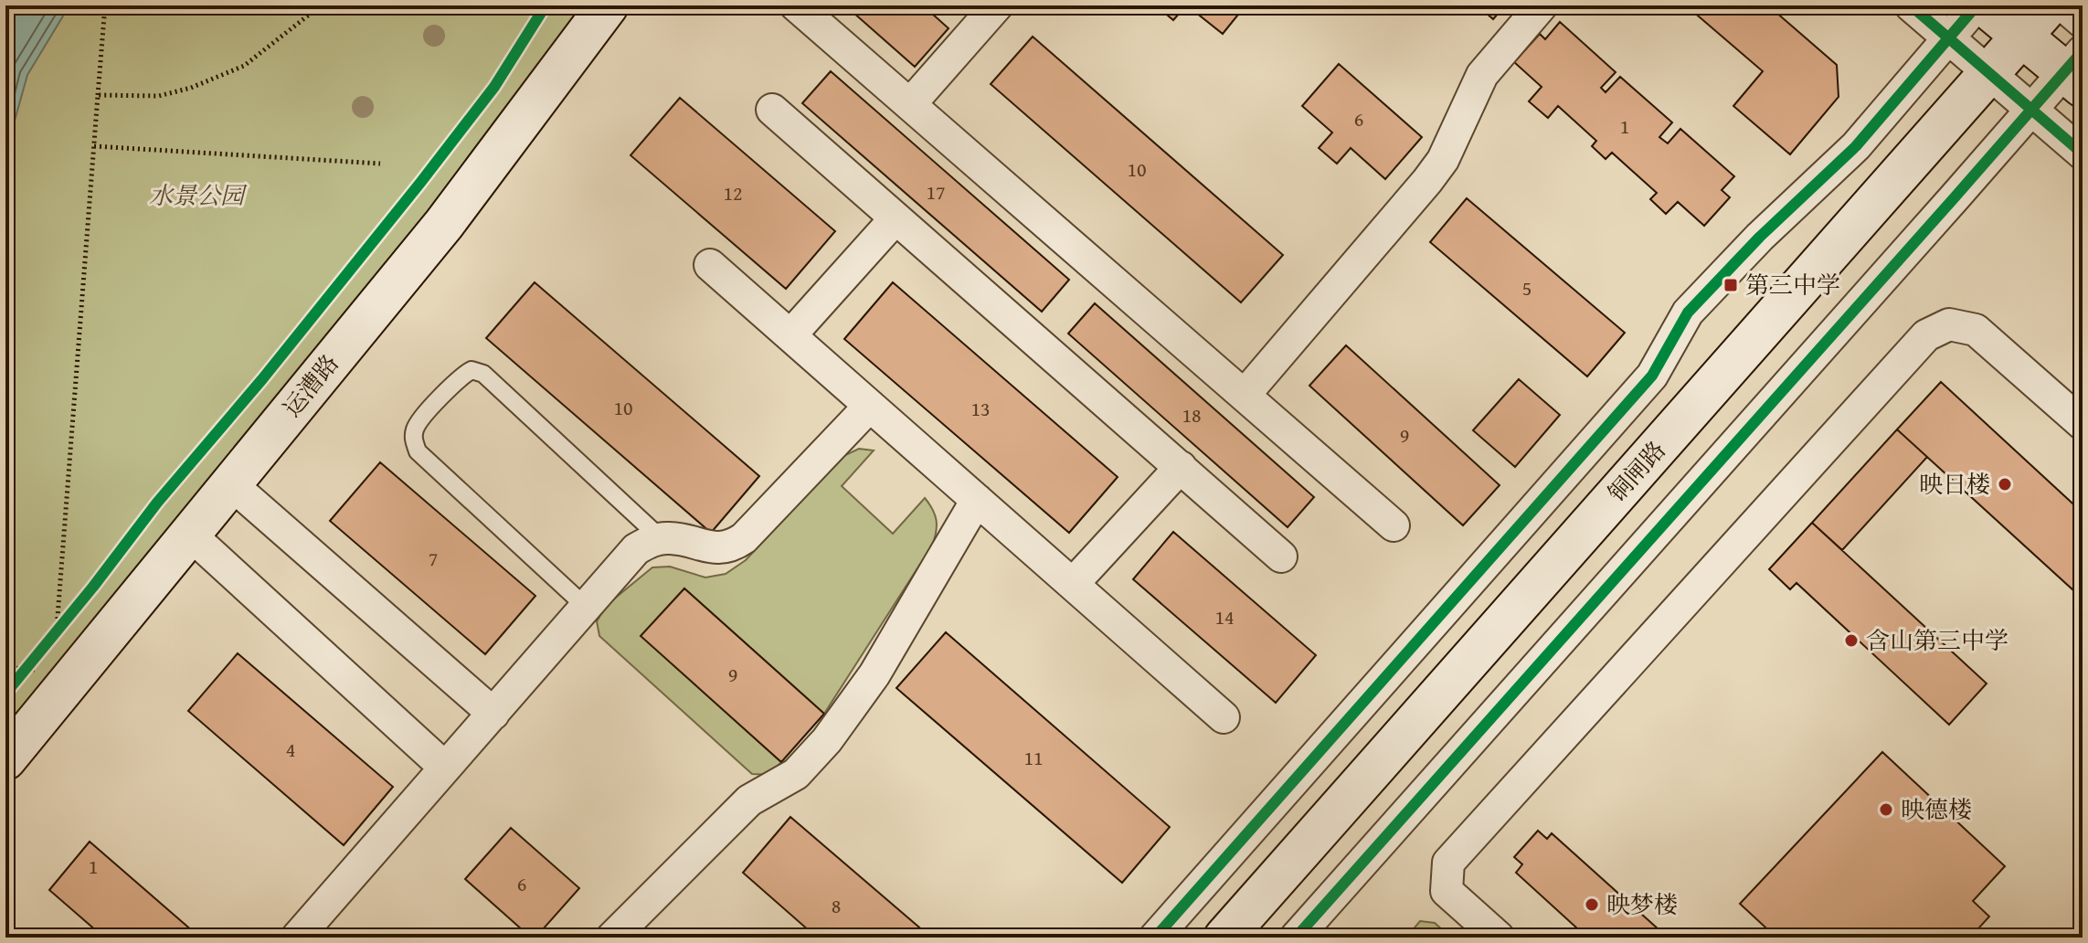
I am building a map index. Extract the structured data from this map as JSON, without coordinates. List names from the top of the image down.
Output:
{
  "streets": {
    "main road": ["运漕路", "铜闸路"]
  },
  "parks": ["水景公园"],
  "places": {
    "transit": ["第三中学"],
    "other": [
      "映日楼",
      "含山第三中学",
      "映德楼",
      "映梦楼"
    ]
  },
  "house_numbers": [
    "6",
    "1",
    "10",
    "17",
    "12",
    "5",
    "10",
    "13",
    "18",
    "9",
    "7",
    "14",
    "9",
    "4",
    "11",
    "1",
    "6",
    "8"
  ]
}
